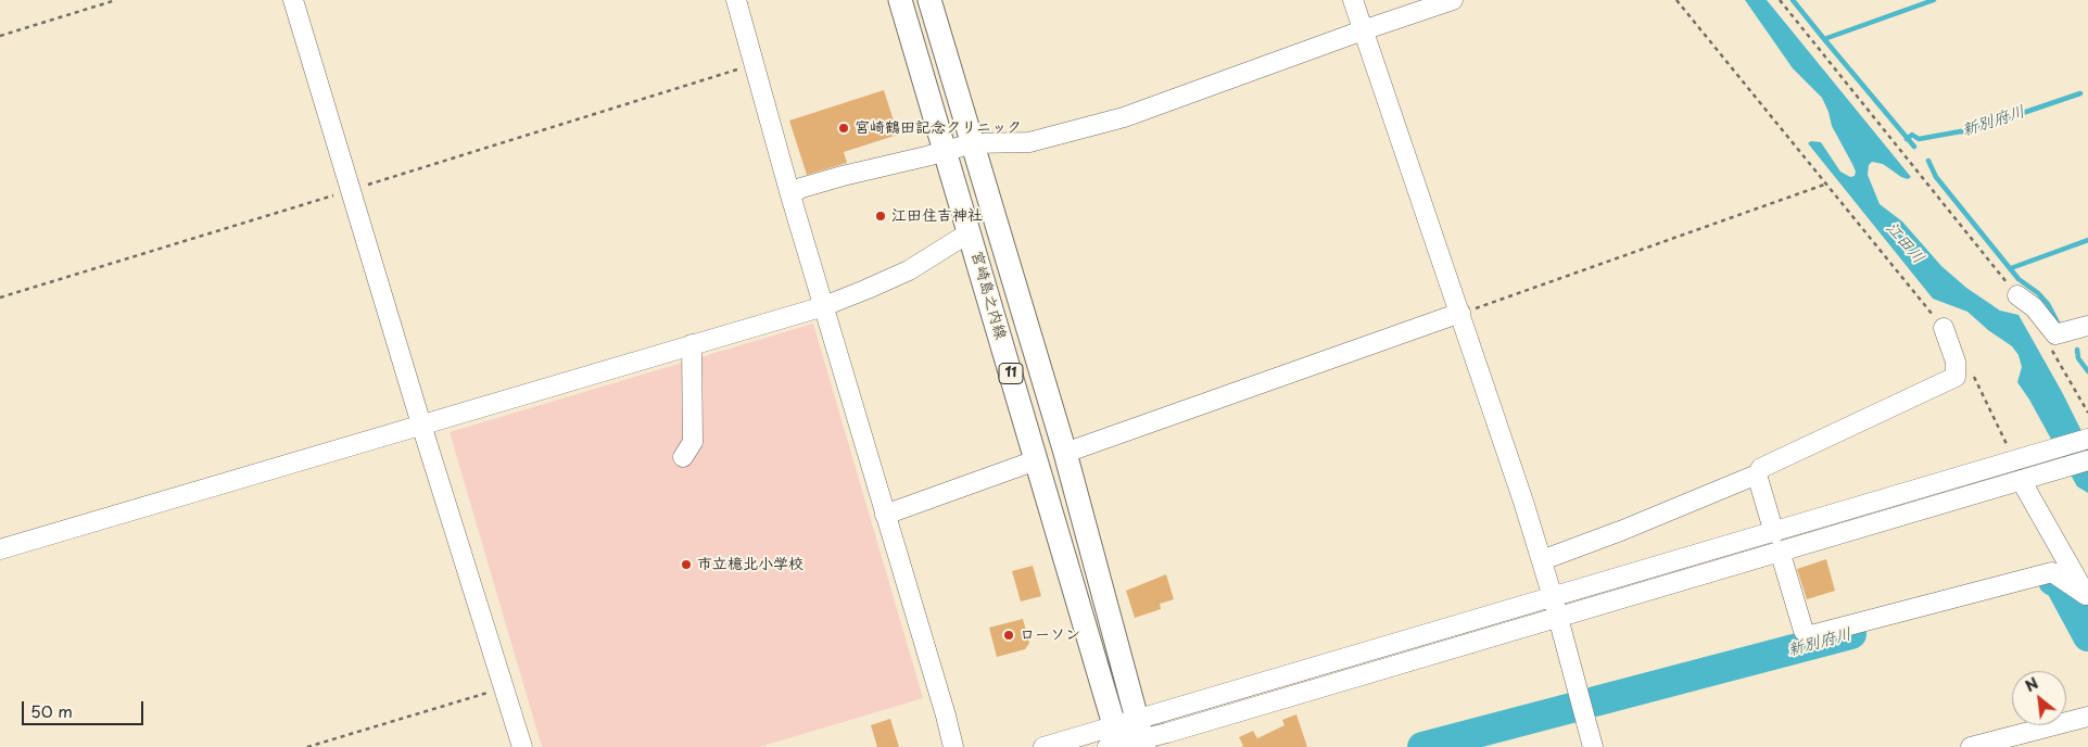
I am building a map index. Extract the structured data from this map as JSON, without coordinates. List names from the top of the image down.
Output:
{
  "streets": {
    "main road": ["宮崎島之内線", "11"]
  },
  "water": ["新別府川", "江田川"],
  "places": [
    "宮崎鶴田記念クリニック",
    "江田住吉神社",
    "市立檍北小学校",
    "ローソン"
  ],
  "scale_bar": "50 m",
  "north": "top left"
}
